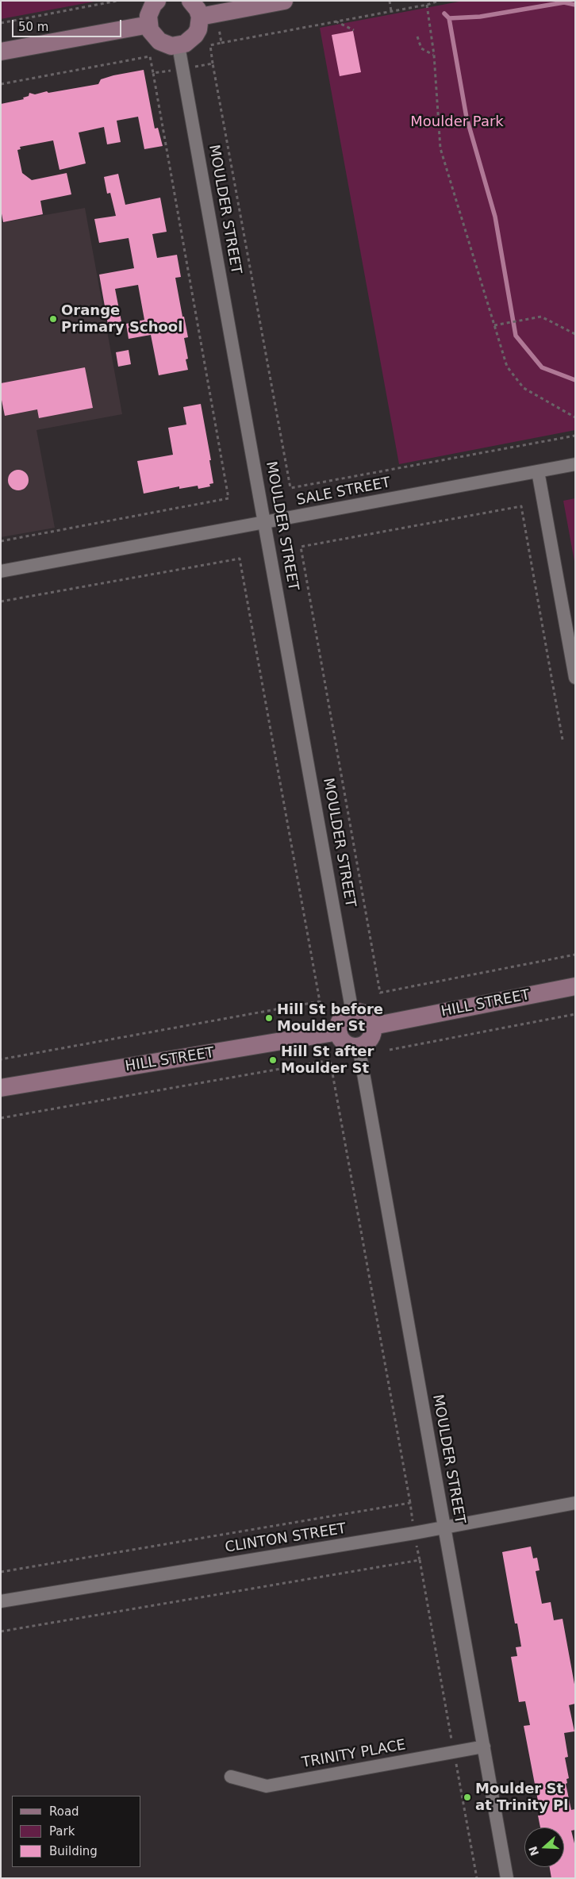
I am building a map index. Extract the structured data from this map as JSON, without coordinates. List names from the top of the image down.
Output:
{
  "streets": {
    "street": [
      "MOULDER STREET",
      "SALE STREET",
      "HILL STREET",
      "CLINTON STREET",
      "TRINITY PLACE"
    ]
  },
  "crossings": [
    ["MOULDER STREET", "SALE STREET"],
    ["MOULDER STREET", "HILL STREET"],
    ["MOULDER STREET", "CLINTON STREET"],
    ["MOULDER STREET", "TRINITY PLACE"]
  ],
  "parks": ["Moulder Park"],
  "places": [
    "Orange Primary School",
    "Hill St before Moulder St",
    "Hill St after Moulder St",
    "Moulder St at Trinity Pl"
  ],
  "legend": ["Road", "Park", "Building"],
  "scale_bar": "50 m",
  "north": "left"
}
